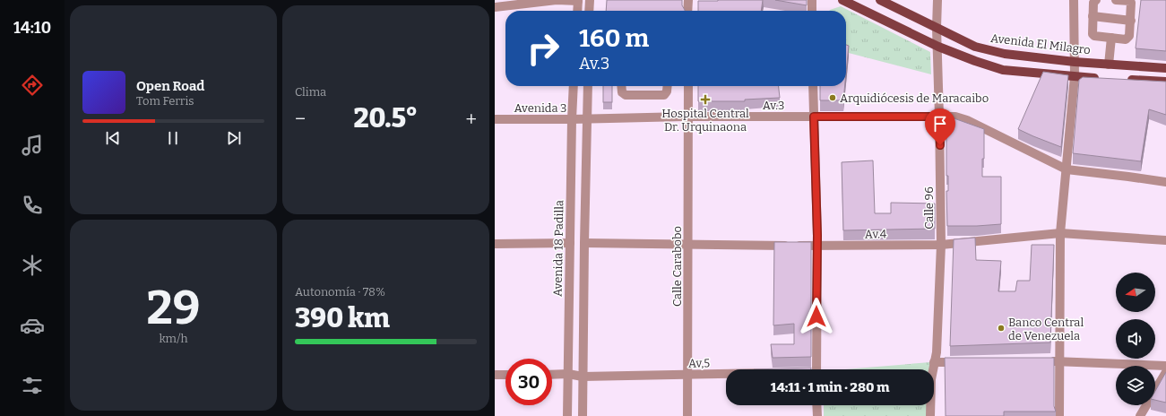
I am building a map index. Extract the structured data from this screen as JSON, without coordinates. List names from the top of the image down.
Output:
{
  "streets": {
    "main road": ["Avenida El Milagro"],
    "street": [
      "Av.3",
      "Avenida 3",
      "Calle 96",
      "Av.4",
      "Avenida 18 Padilla",
      "Calle Carabobo",
      "Av,5"
    ]
  },
  "crossings": [
    ["Avenida El Milagro", "Calle 96"],
    ["Av.3", "Avenida 3"],
    ["Av.3", "Calle 96"],
    ["Av.3", "Calle Carabobo"],
    ["Avenida 3", "Avenida 18 Padilla"],
    ["Calle 96", "Av.4"],
    ["Av.4", "Calle Carabobo"],
    ["Avenida 18 Padilla", "Av,5"],
    ["Calle Carabobo", "Av,5"]
  ],
  "places": {
    "other": ["Arquidiócesis de Maracaibo", "Banco Central de Venezuela"],
    "health": ["Hospital Central Dr. Urquinaona"]
  },
  "north": "left",
  "page": {
    "tabs": "14:10",
    "tile": [
      "Clima",
      ["29", "km/h"],
      ["Autonomía · 78%", "390 km"]
    ],
    "turn": ["160 m", "Av.3"],
    "song": ["Open Road", "Tom Ferris"],
    "heat": ["−", "20.5°", "+"],
    "limit": "30",
    "trip": "14:11 · 1 min · 280 m"
  }
}
